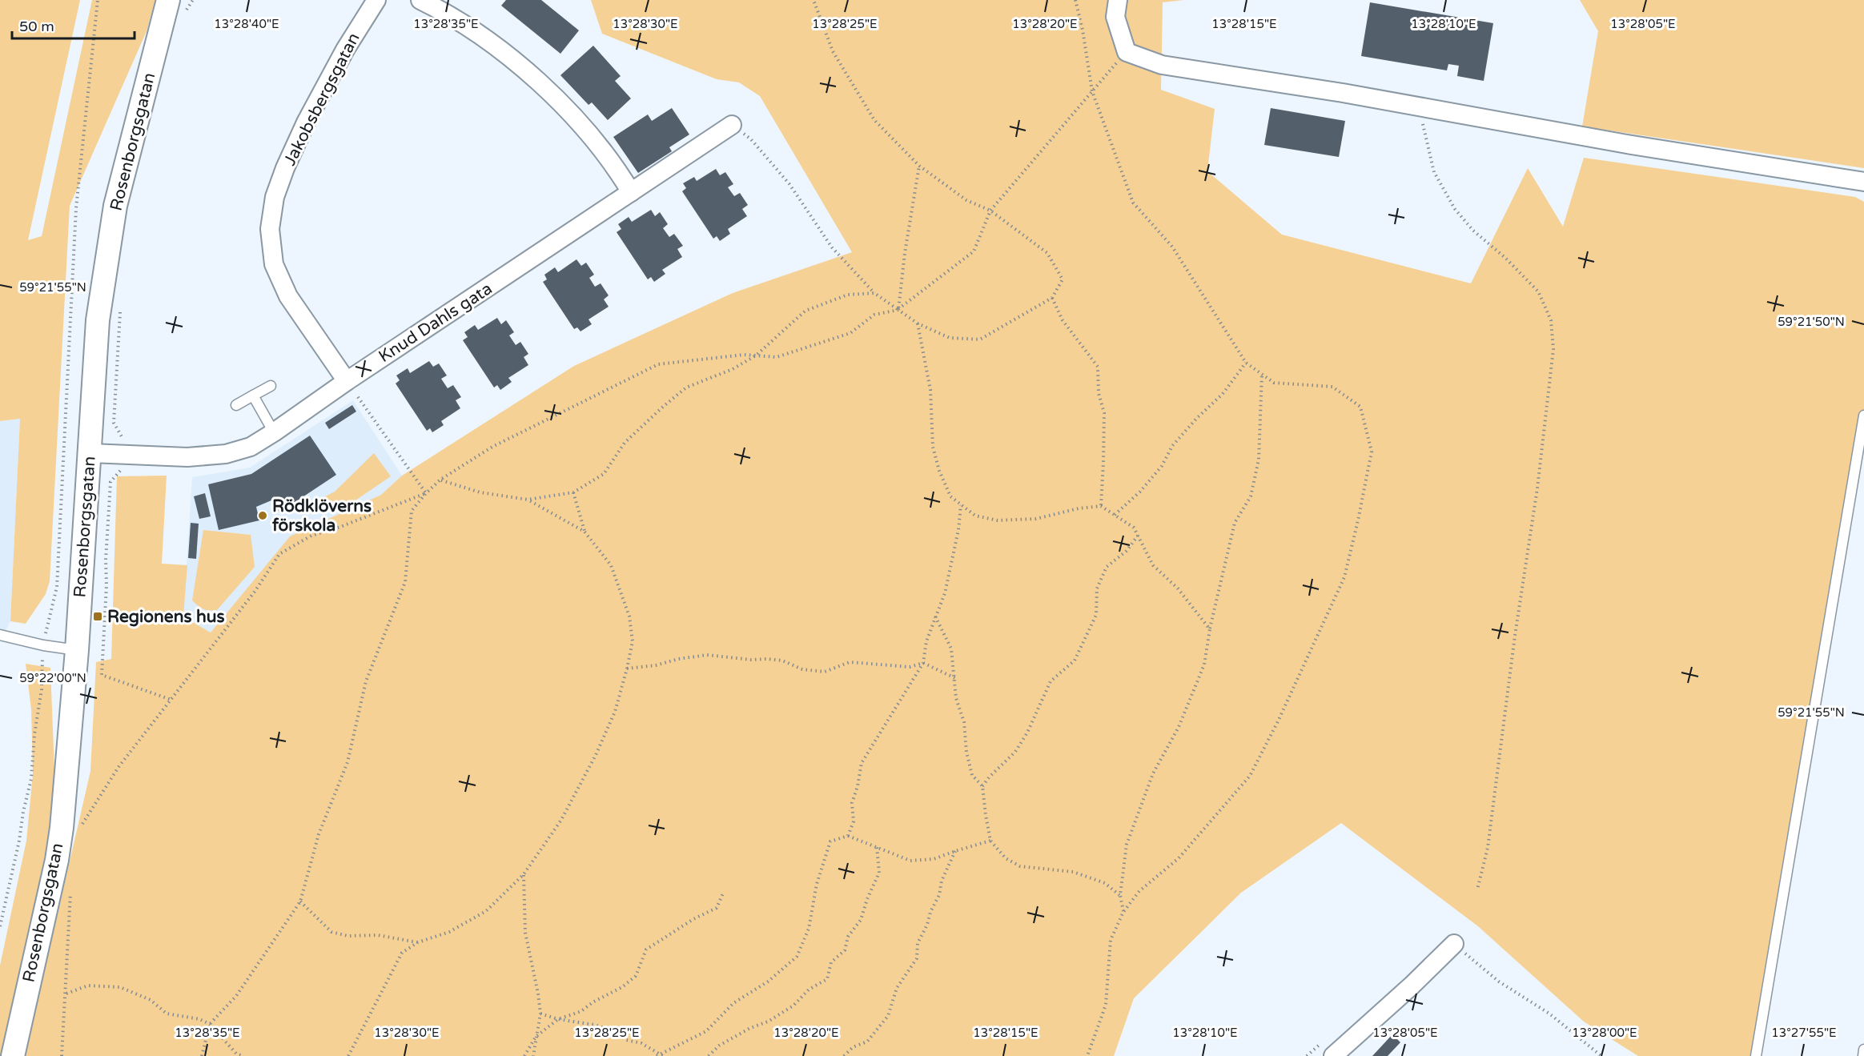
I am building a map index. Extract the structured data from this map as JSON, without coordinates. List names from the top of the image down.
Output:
{
  "streets": {
    "street": ["Jakobsbergsgatan", "Rosenborgsgatan", "Knud Dahls gata"]
  },
  "crossings": [
    ["Jakobsbergsgatan", "Knud Dahls gata"],
    ["Rosenborgsgatan", "Knud Dahls gata"]
  ],
  "places": {
    "other": ["Rödklöverns förskola"],
    "transit": ["Regionens hus"]
  },
  "scale_bar": "50 m",
  "coordinates": [
    "13°28'40\"E",
    "13°28'35\"E",
    "13°28'30\"E",
    "13°28'25\"E",
    "13°28'20\"E",
    "13°28'15\"E",
    "13°28'10\"E",
    "13°28'05\"E",
    "59°21'55\"N",
    "59°21'50\"N",
    "59°22'00\"N",
    "13°28'00\"E",
    "13°27'55\"E"
  ]
}
